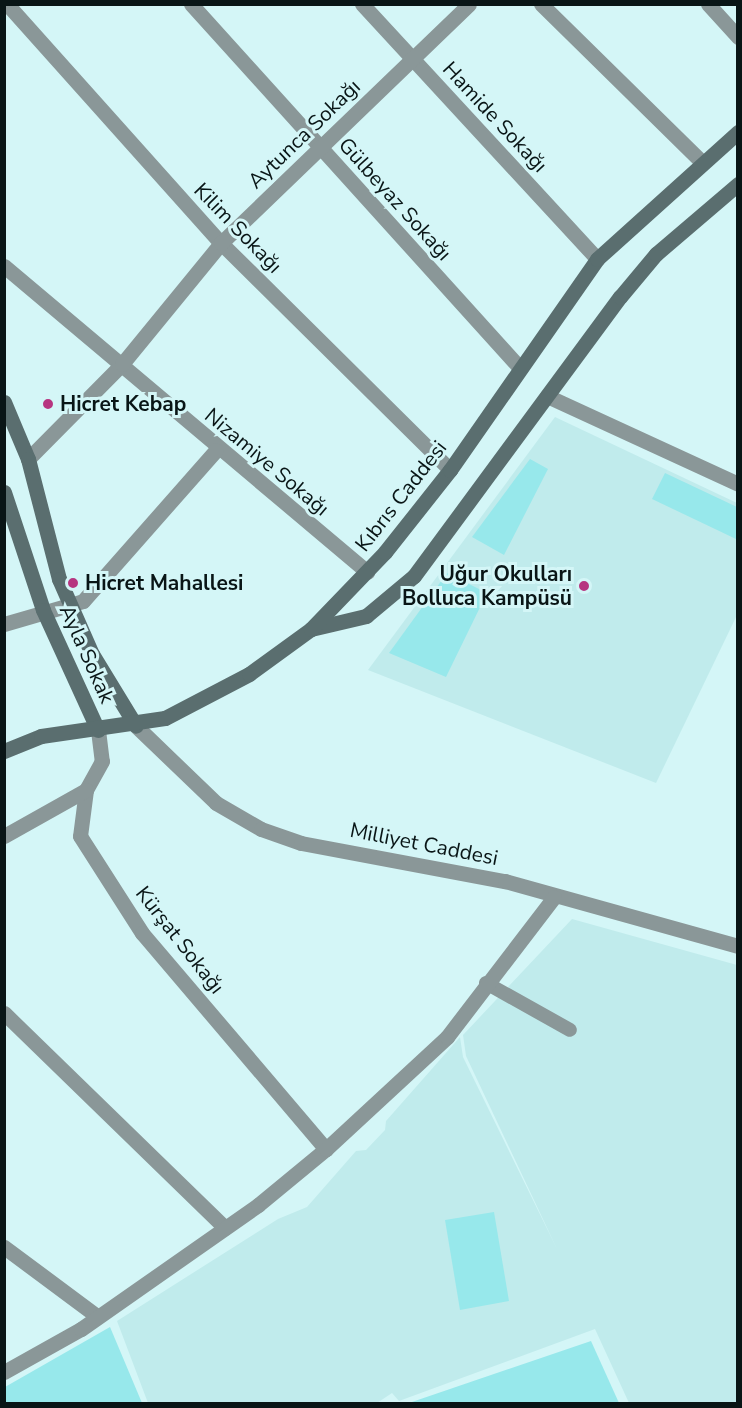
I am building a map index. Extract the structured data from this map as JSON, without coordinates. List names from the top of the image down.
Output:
{
  "streets": {
    "main road": ["Kıbrıs Caddesi", "Ayla Sokak"],
    "street": [
      "Hamide Sokağı",
      "Aytunca Sokağı",
      "Gülbeyaz Sokağı",
      "Kilim Sokağı",
      "Nizamiye Sokağı",
      "Milliyet Caddesi",
      "Kürşat Sokağı"
    ]
  },
  "crossings": [
    ["Hamide Sokağı", "Aytunca Sokağı"],
    ["Hamide Sokağı", "Kıbrıs Caddesi"],
    ["Aytunca Sokağı", "Gülbeyaz Sokağı"],
    ["Aytunca Sokağı", "Kilim Sokağı"],
    ["Aytunca Sokağı", "Nizamiye Sokağı"],
    ["Gülbeyaz Sokağı", "Kıbrıs Caddesi"],
    ["Kilim Sokağı", "Kıbrıs Caddesi"],
    ["Nizamiye Sokağı", "Kıbrıs Caddesi"],
    ["Kıbrıs Caddesi", "Ayla Sokak"],
    ["Kıbrıs Caddesi", "Milliyet Caddesi"],
    ["Kıbrıs Caddesi", "Kürşat Sokağı"],
    ["Ayla Sokak", "Kürşat Sokağı"]
  ],
  "places": ["Hicret Kebap", "Hicret Mahallesi", "Uğur Okulları Bolluca Kampüsü"]
}
